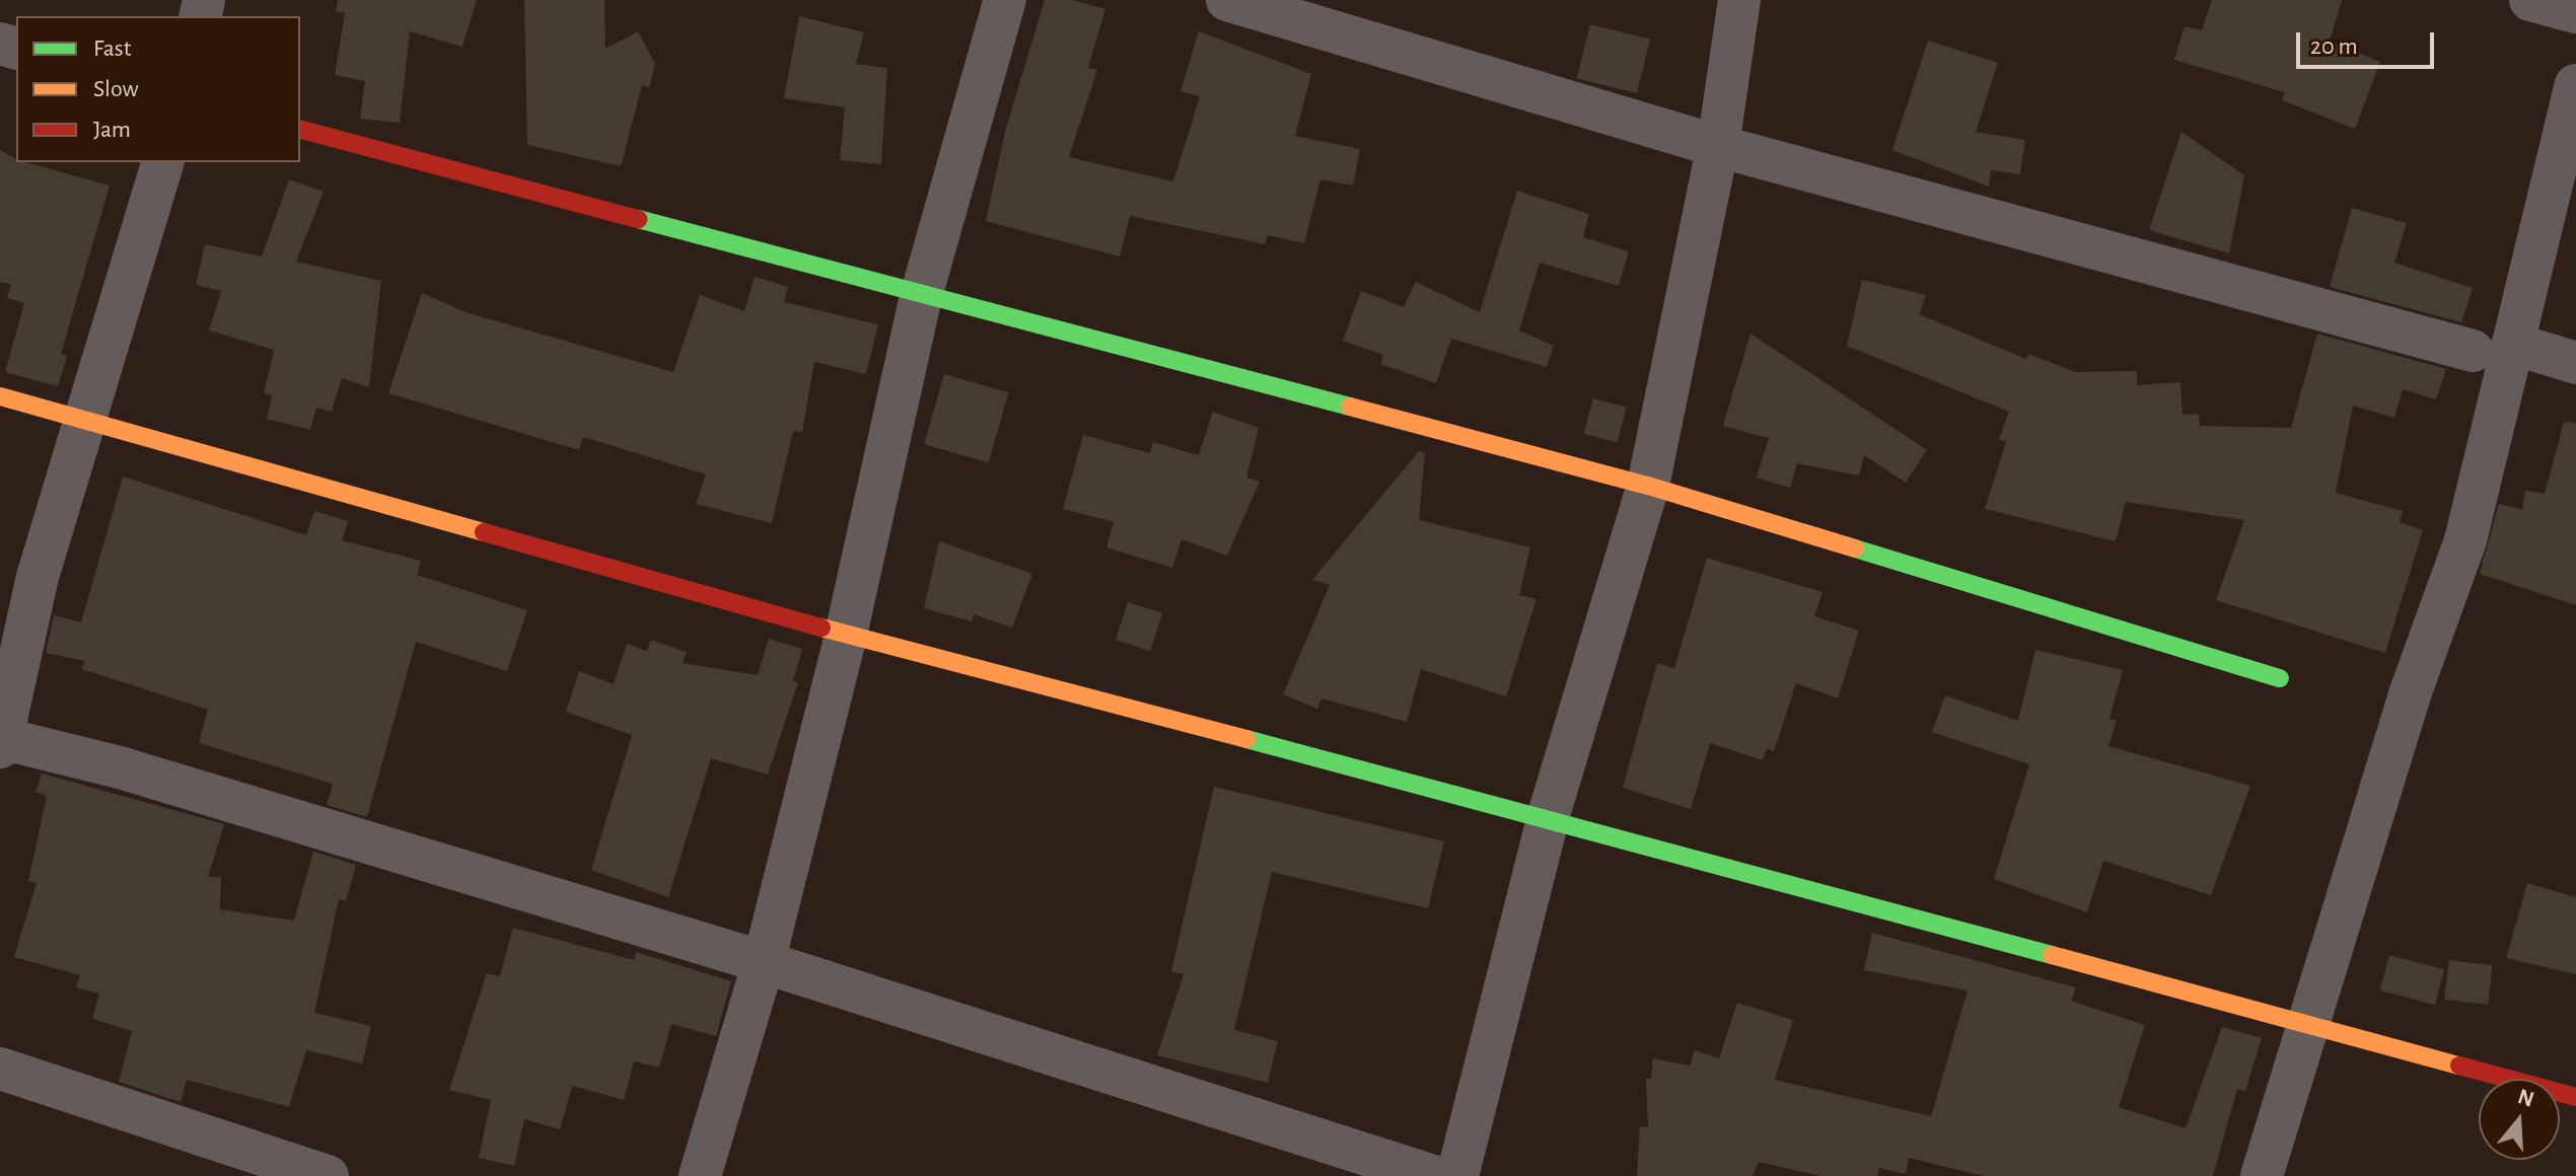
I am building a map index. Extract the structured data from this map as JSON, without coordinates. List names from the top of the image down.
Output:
{
  "legend": ["Fast", "Slow", "Jam"],
  "scale_bar": "20 m",
  "north": "top"
}
